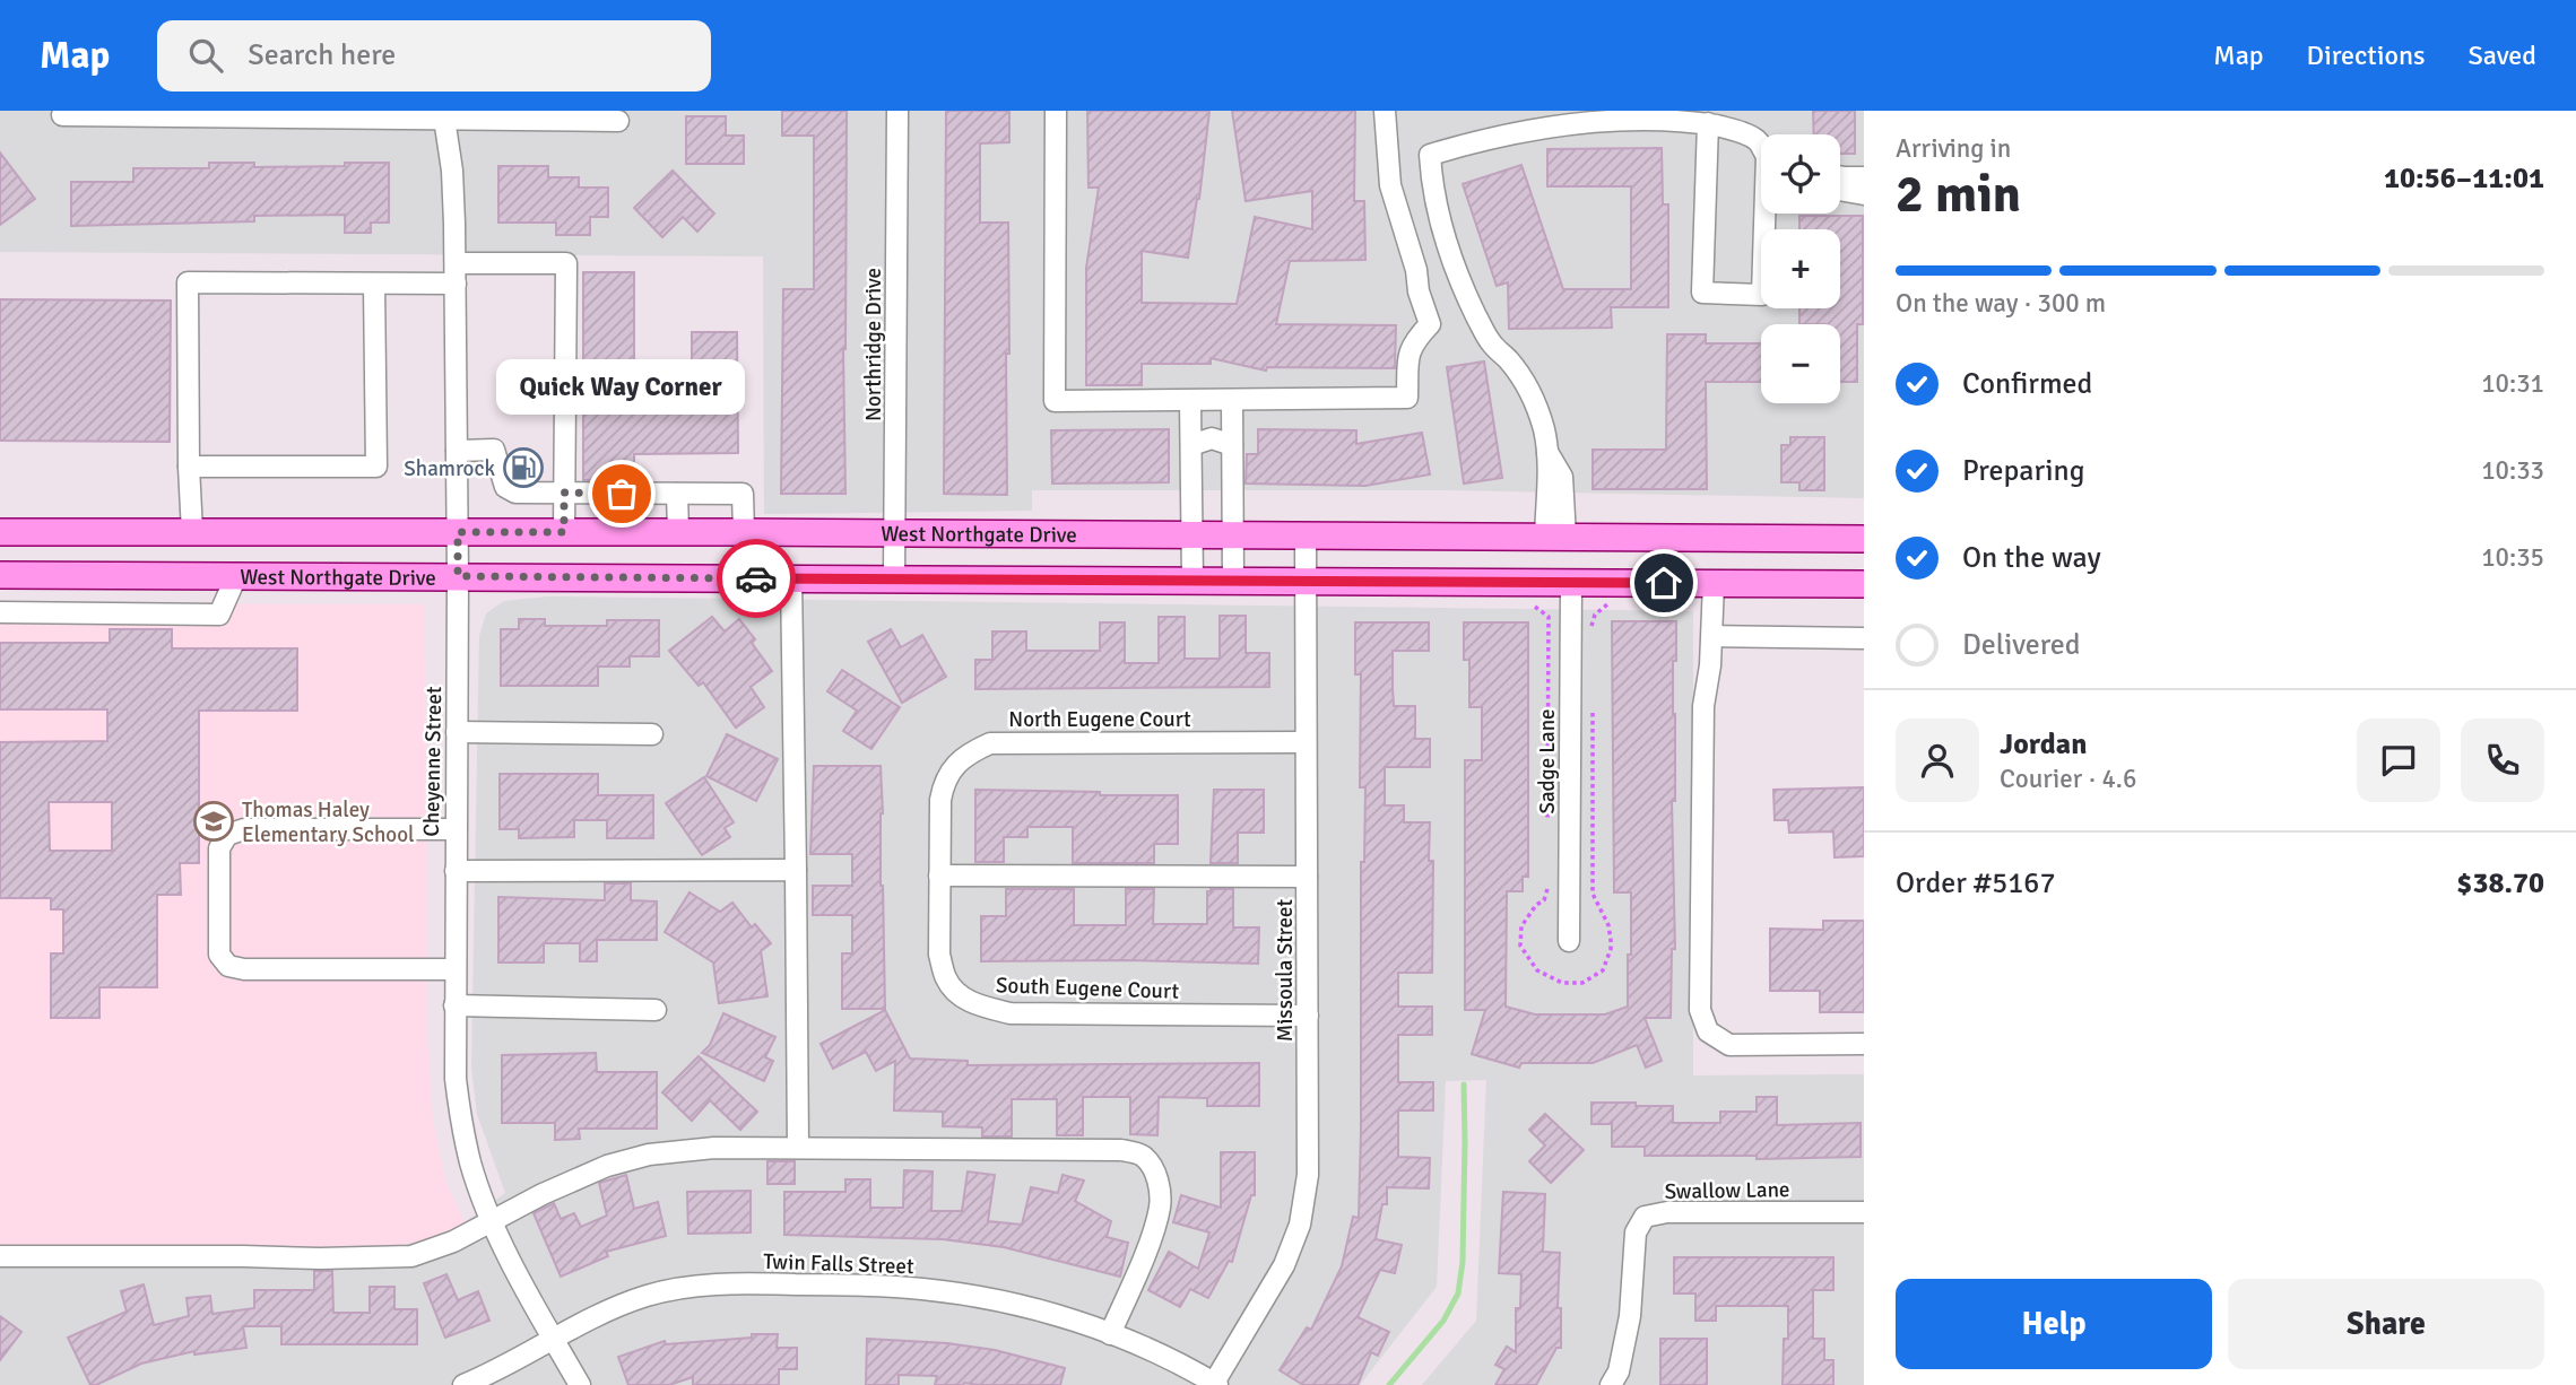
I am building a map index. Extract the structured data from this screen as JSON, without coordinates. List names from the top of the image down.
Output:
{
  "streets": {
    "main road": ["West Northgate Drive"],
    "street": [
      "Northridge Drive",
      "North Eugene Court",
      "Cheyenne Street",
      "Sadge Lane",
      "Missoula Street",
      "South Eugene Court",
      "Swallow Lane",
      "Twin Falls Street"
    ]
  },
  "crossings": [
    ["Northridge Drive", "West Northgate Drive"],
    ["West Northgate Drive", "Cheyenne Street"],
    ["West Northgate Drive", "Sadge Lane"],
    ["West Northgate Drive", "Missoula Street"],
    ["North Eugene Court", "Missoula Street"],
    ["North Eugene Court", "South Eugene Court"],
    ["Cheyenne Street", "Twin Falls Street"],
    ["Missoula Street", "South Eugene Court"],
    ["Missoula Street", "Twin Falls Street"]
  ],
  "places": {
    "fuel station": ["Shamrock"],
    "other": ["Quick Way Corner"],
    "school or university": ["Thomas Haley Elementary School"]
  },
  "page": {
    "header": "Map",
    "search": "Search here",
    "nav": ["Map", "Directions", "Saved"],
    "heading": ["2 min", "Arriving in", "10:56–11:01"],
    "panel": [
      "Jordan",
      "Courier · 4.6",
      "Order #5167",
      "$38.70"
    ],
    "map_buttons": ["+", "−"],
    "bar": "On the way · 300 m",
    "list": [
      ["Confirmed", "10:31"],
      ["Preparing", "10:33"],
      ["On the way", "10:35"],
      "Delivered"
    ],
    "bubble": "Quick Way Corner",
    "buttons": ["Help", "Share"]
  }
}
